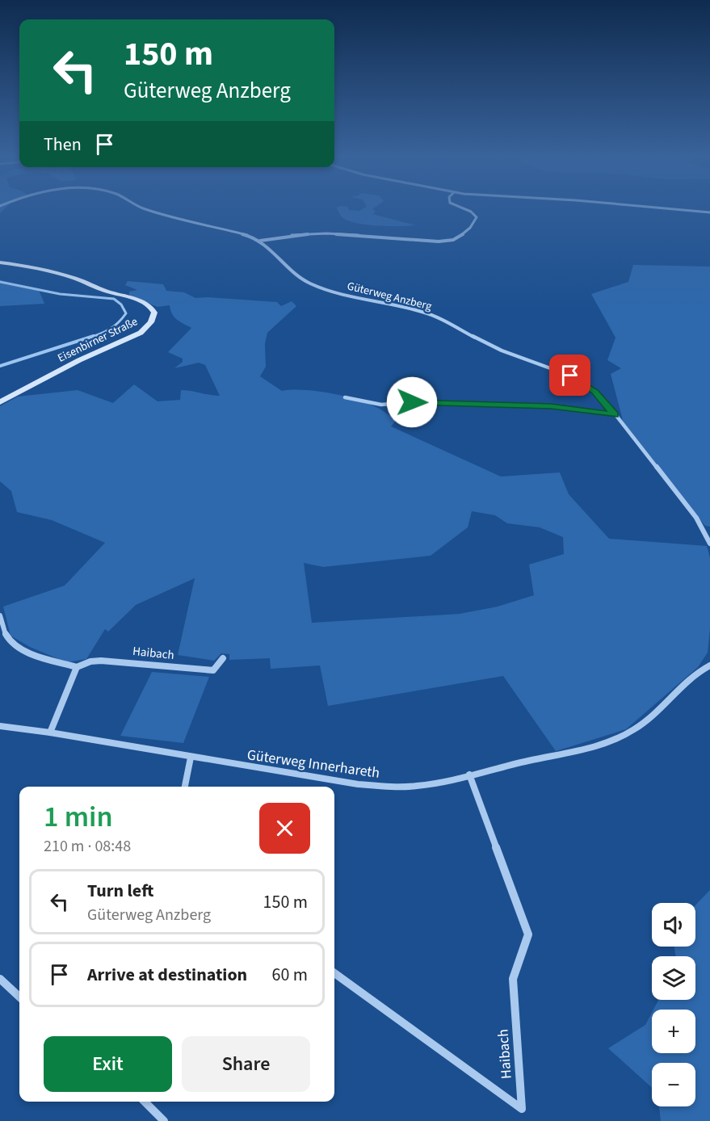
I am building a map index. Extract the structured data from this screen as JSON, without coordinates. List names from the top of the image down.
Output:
{
  "streets": {
    "main road": ["Eisenbirner Straße"],
    "street": ["Güterweg Anzberg", "Haibach", "Güterweg Innerhareth"]
  },
  "crossings": [
    ["Haibach", "Güterweg Innerhareth"]
  ],
  "page": {
    "turn": ["150 m", "Güterweg Anzberg"],
    "then": "Then",
    "heading": ["1 min", "210 m · 08:48"],
    "list": [
      {
        "name": "Turn left",
        "note": "Güterweg Anzberg",
        "value": "150 m"
      },
      {
        "name": "Arrive at destination",
        "value": "60 m"
      }
    ],
    "map_buttons": ["+", "−"],
    "buttons": ["Exit", "Share"]
  }
}
